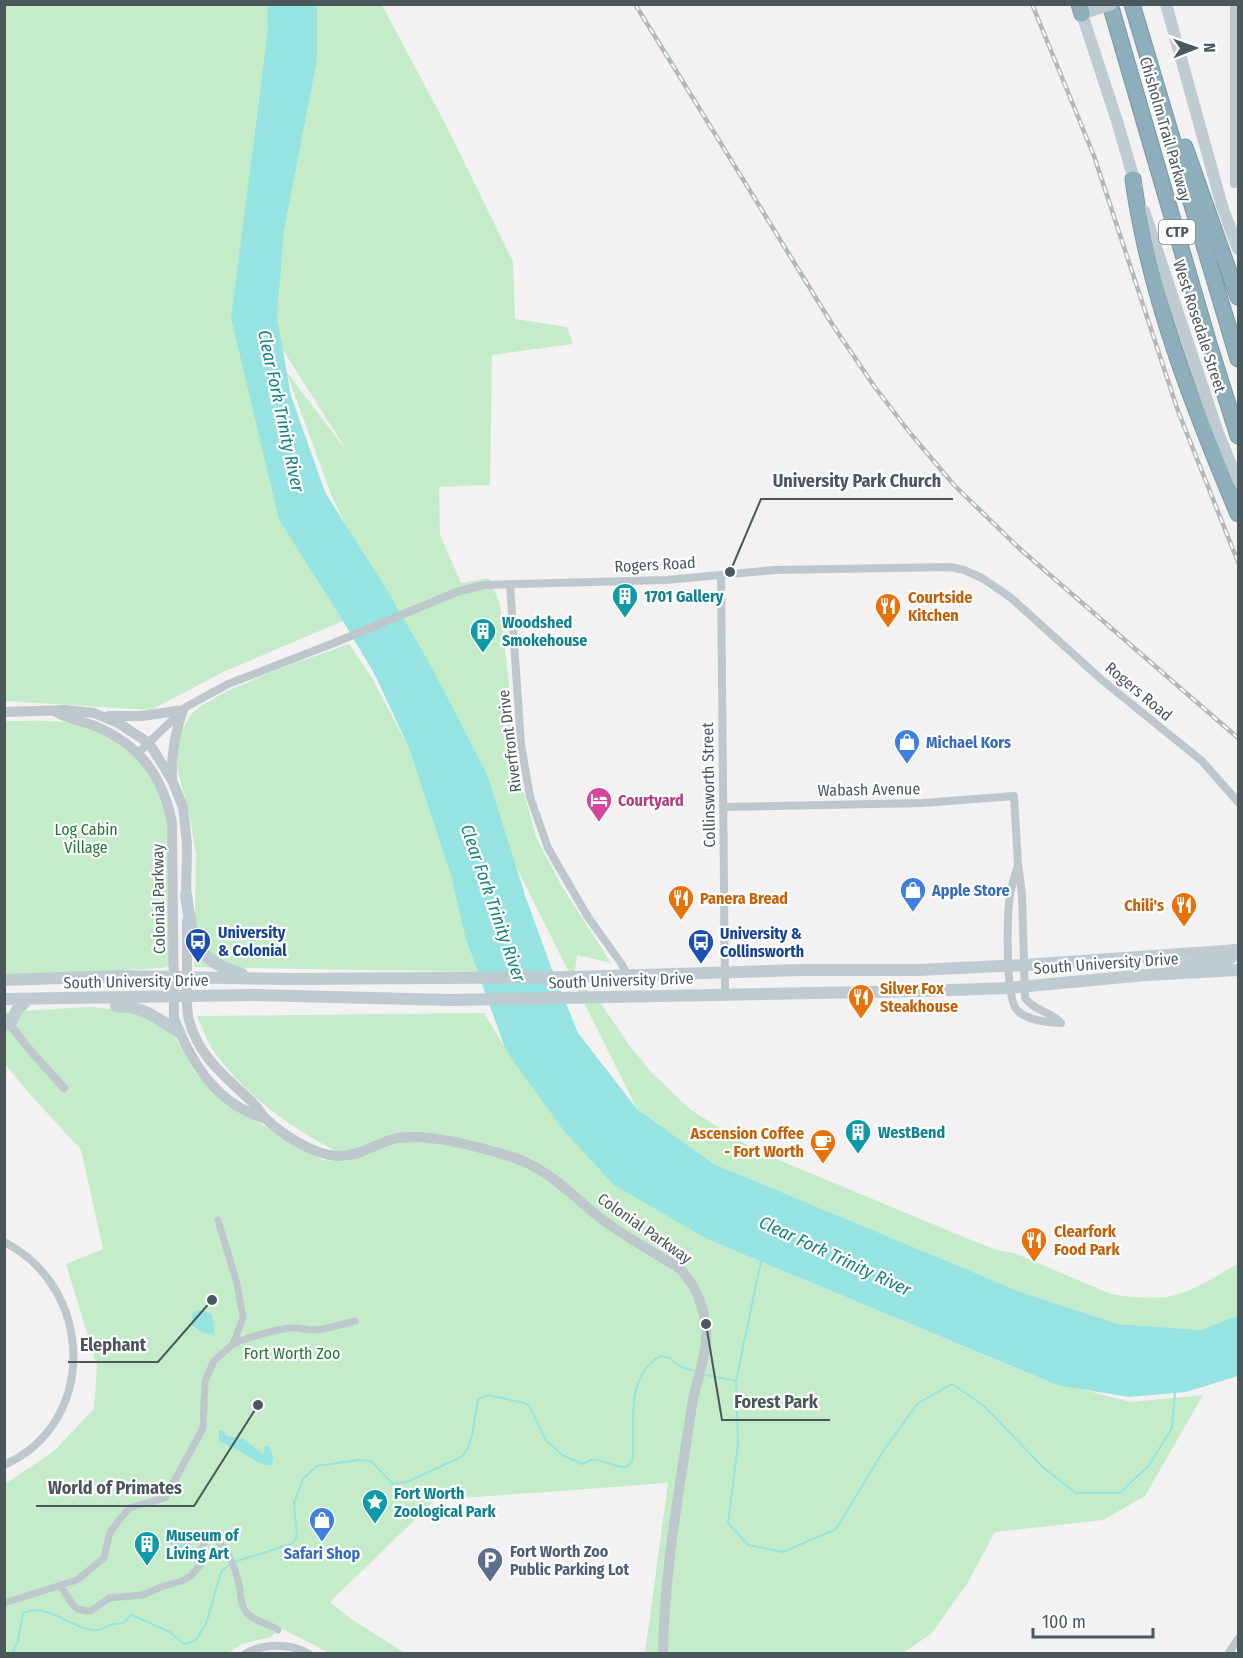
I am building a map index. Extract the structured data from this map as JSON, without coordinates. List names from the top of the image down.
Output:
{
  "streets": {
    "highway": ["Chisholm Trail Parkway", "CTP"],
    "main road": ["West Rosedale Street", "South University Drive"],
    "street": [
      "Rogers Road",
      "Riverfront Drive",
      "Collinsworth Street",
      "Wabash Avenue",
      "Colonial Parkway"
    ]
  },
  "crossings": [
    ["Rogers Road", "Riverfront Drive"],
    ["Rogers Road", "Collinsworth Street"],
    ["Rogers Road", "Colonial Parkway"],
    ["Riverfront Drive", "South University Drive"],
    ["Collinsworth Street", "Wabash Avenue"],
    ["Collinsworth Street", "South University Drive"],
    ["Colonial Parkway", "South University Drive"]
  ],
  "water": ["Clear Fork Trinity River"],
  "parks": ["Log Cabin Village", "Fort Worth Zoo"],
  "places": {
    "other": [
      "University Park Church",
      "Elephant",
      "Forest Park",
      "World of Primates"
    ],
    "building": [
      "1701 Gallery",
      "Woodshed Smokehouse",
      "WestBend",
      "Museum of Living Art"
    ],
    "restaurant": [
      "Courtside Kitchen",
      "Panera Bread",
      "Chili's",
      "Silver Fox Steakhouse",
      "Clearfork Food Park"
    ],
    "shop": ["Michael Kors", "Apple Store", "Safari Shop"],
    "hotel": ["Courtyard"],
    "bus stop": ["University & Colonial", "University & Collinsworth"],
    "cafe": ["Ascension Coffee - Fort Worth"],
    "place": ["Fort Worth Zoological Park"],
    "parking": ["Fort Worth Zoo Public Parking Lot"]
  },
  "scale_bar": "100 m",
  "north": "right"
}
